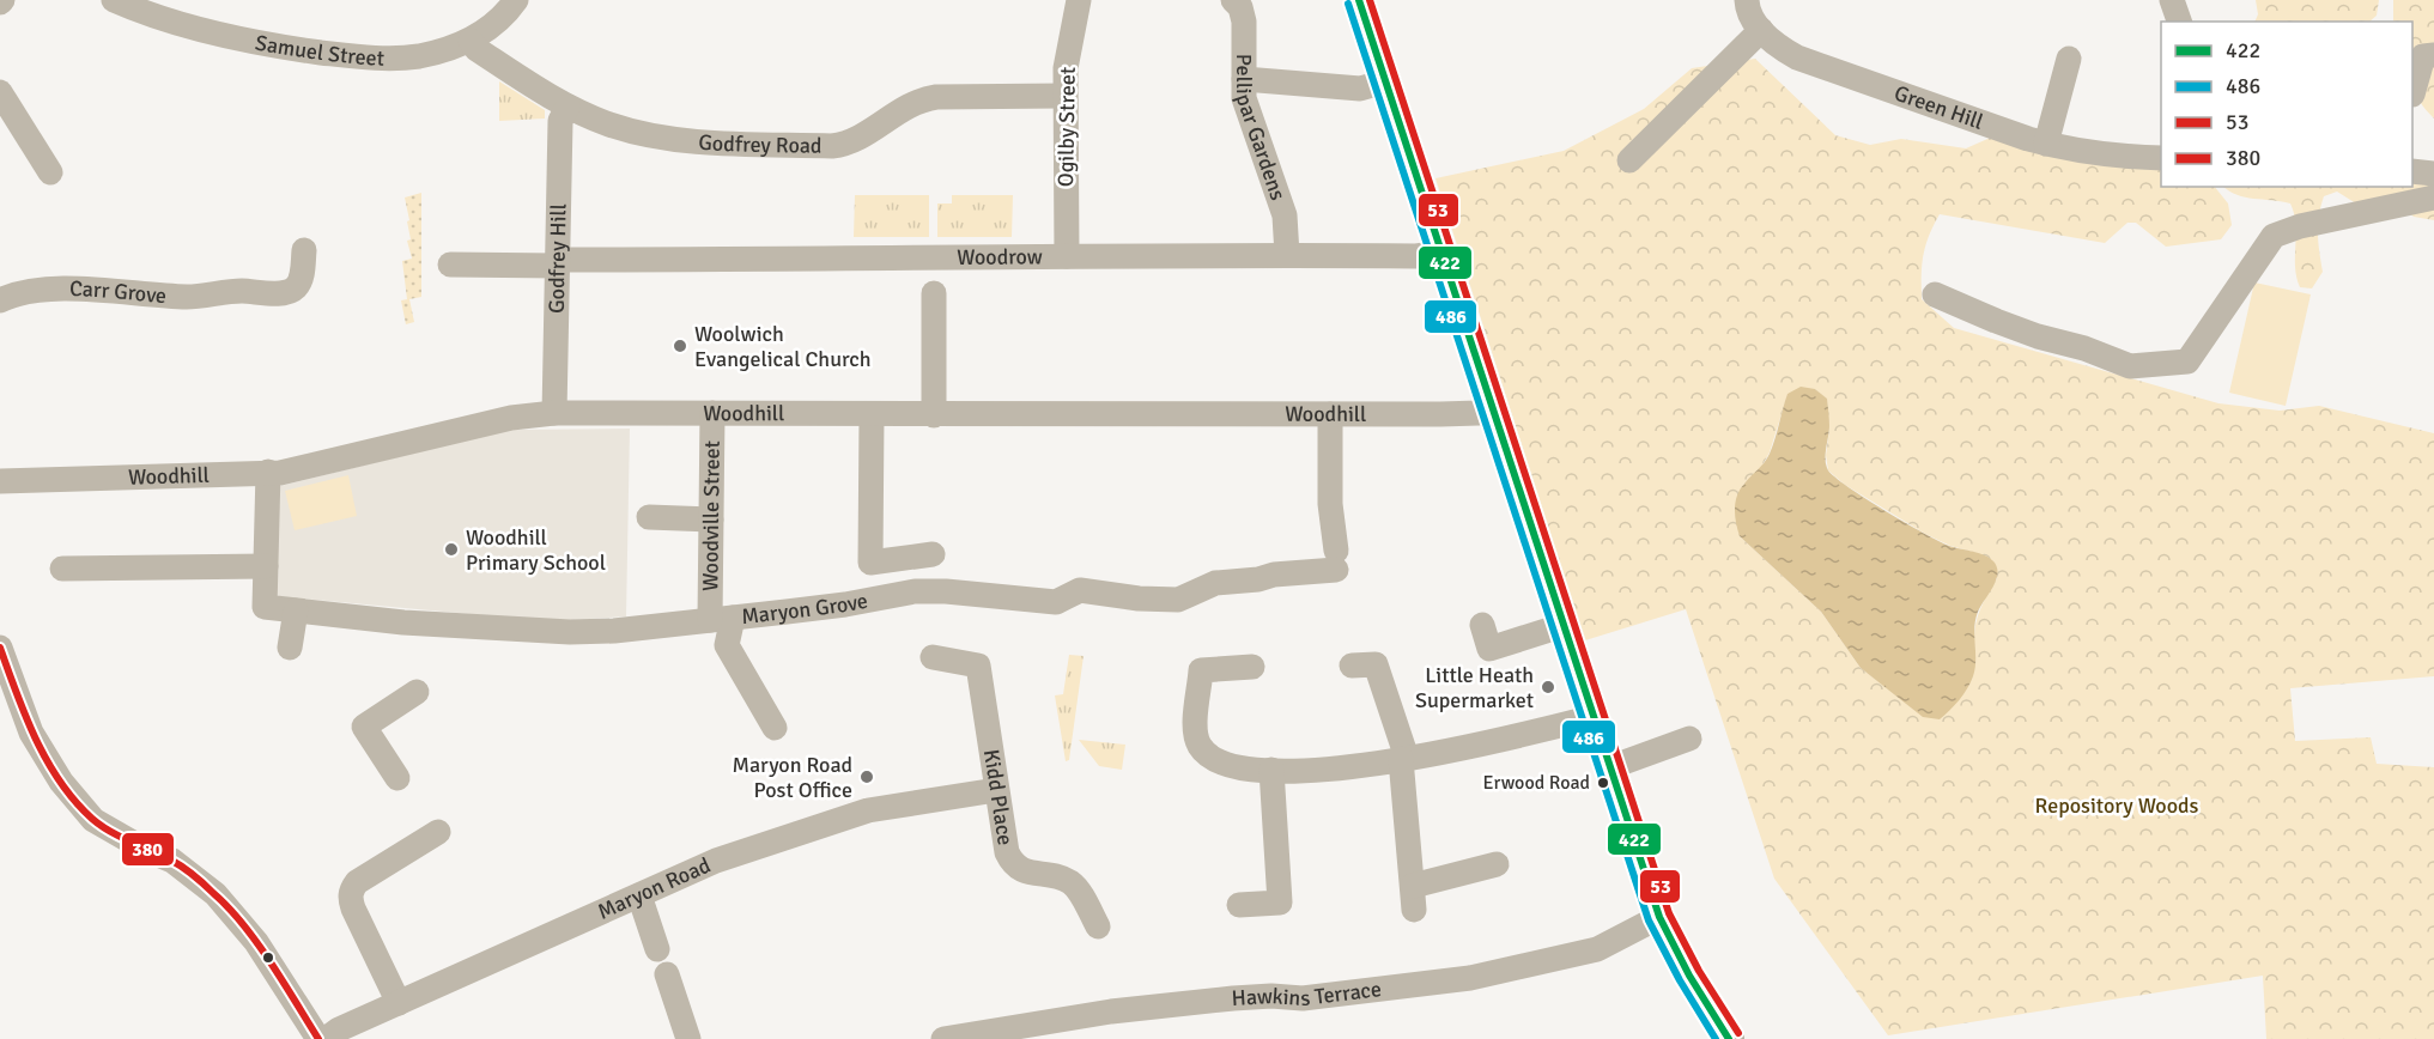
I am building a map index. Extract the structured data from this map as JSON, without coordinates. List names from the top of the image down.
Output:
{
  "streets": {
    "street": [
      "Samuel Street",
      "Green Hill",
      "Ogilby Street",
      "Pellipar Gardens",
      "Godfrey Road",
      "Woodrow",
      "Godfrey Hill",
      "Carr Grove",
      "Woodhill",
      "Woodville Street",
      "Maryon Grove",
      "Kidd Place",
      "Maryon Road",
      "Hawkins Terrace"
    ]
  },
  "crossings": [
    ["Samuel Street", "Godfrey Road"],
    ["Ogilby Street", "Godfrey Road"],
    ["Ogilby Street", "Woodrow"],
    ["Pellipar Gardens", "Woodrow"],
    ["Godfrey Road", "Godfrey Hill"],
    ["Woodrow", "Godfrey Hill"],
    ["Godfrey Hill", "Woodhill"],
    ["Woodhill", "Woodville Street"],
    ["Woodhill", "Maryon Grove"],
    ["Woodville Street", "Maryon Grove"],
    ["Kidd Place", "Maryon Road"]
  ],
  "parks": ["Repository Woods"],
  "places": [
    "Woolwich Evangelical Church",
    "Woodhill Primary School",
    "Little Heath Supermarket",
    "Maryon Road Post Office",
    "Erwood Road"
  ],
  "lines": [
    "transit line 422",
    "transit line 53",
    "transit line 486",
    "transit line 380"
  ],
  "legend": [
    "422",
    "486",
    "53",
    "380"
  ]
}
